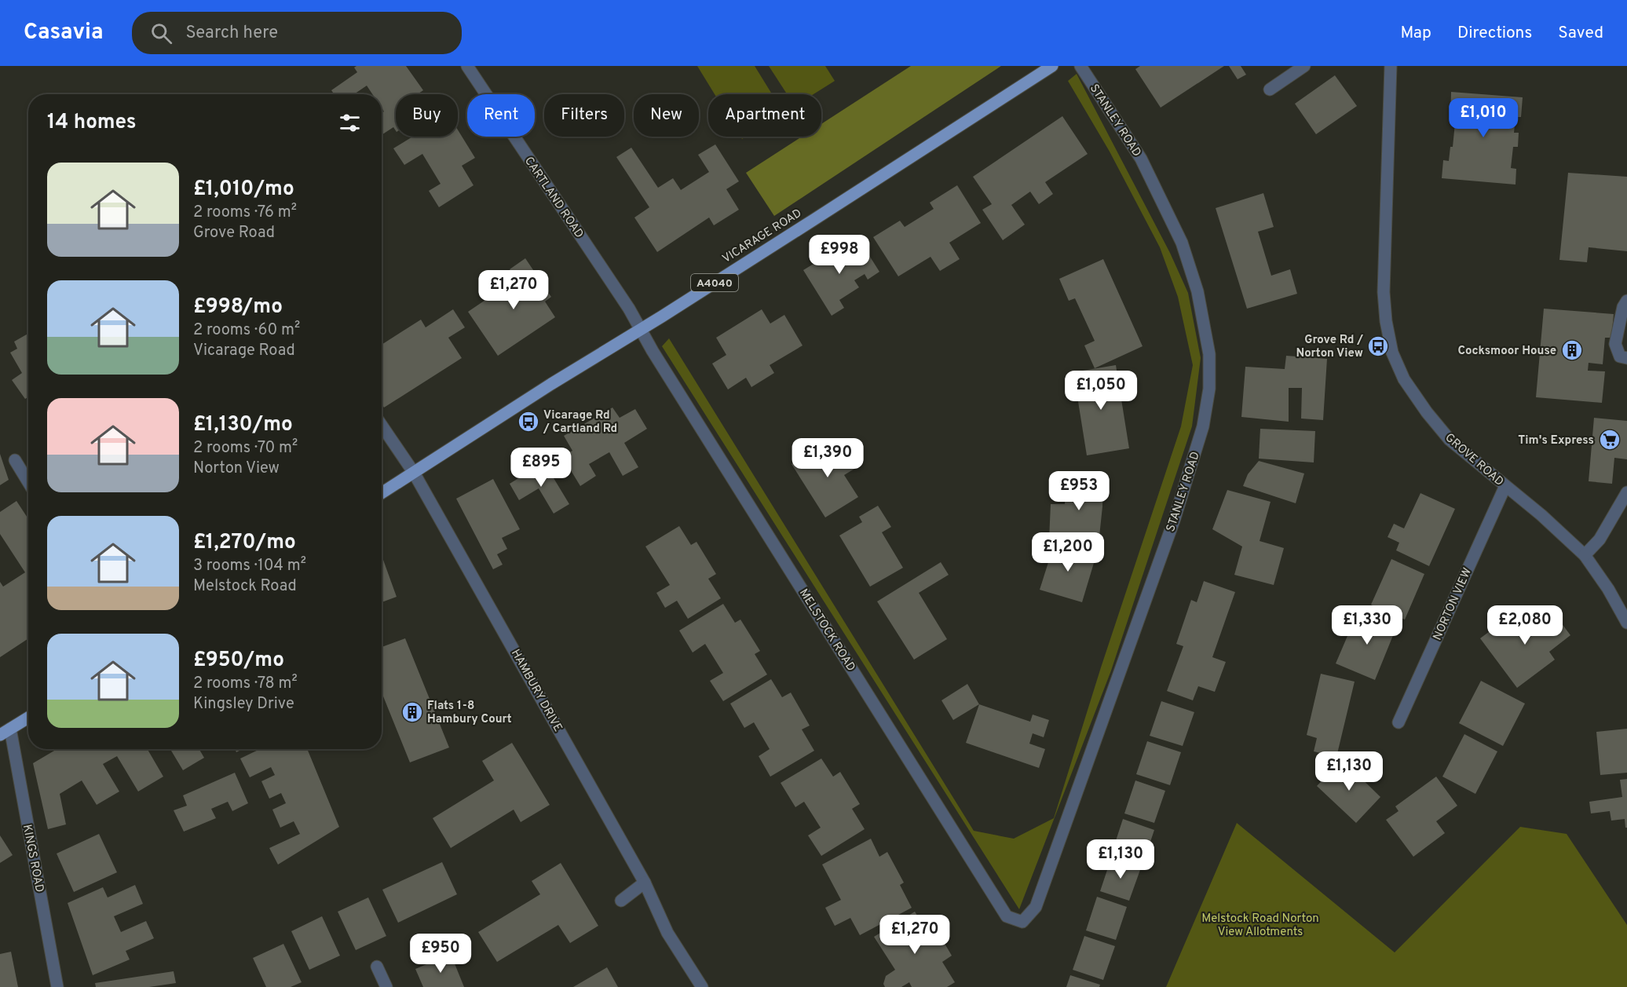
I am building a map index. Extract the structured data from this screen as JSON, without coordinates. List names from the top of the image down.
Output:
{
  "streets": {
    "main road": ["VICARAGE ROAD", "A4040"],
    "street": [
      "STANLEY ROAD",
      "CARTLAND ROAD",
      "GROVE ROAD",
      "NORTON VIEW",
      "MELSTOCK ROAD",
      "HAMBURY DRIVE",
      "KINGS ROAD"
    ]
  },
  "crossings": [
    ["STANLEY ROAD", "MELSTOCK ROAD"],
    ["CARTLAND ROAD", "VICARAGE ROAD"],
    ["CARTLAND ROAD", "MELSTOCK ROAD"],
    ["VICARAGE ROAD", "MELSTOCK ROAD"],
    ["VICARAGE ROAD", "HAMBURY DRIVE"],
    ["GROVE ROAD", "NORTON VIEW"]
  ],
  "parks": ["Melstock Road Norton View Allotments"],
  "places": {
    "bus stop": ["Grove Rd / Norton View", "Vicarage Rd / Cartland Rd"],
    "building": ["Cocksmoor House", "Flats 1-8 Hambury Court"],
    "supermarket": ["Tim's Express"]
  },
  "page": {
    "header": "Casavia",
    "search": "Search here",
    "nav": ["Map", "Directions", "Saved"],
    "chip": [
      "Buy",
      "Rent",
      "Filters",
      "New",
      "Apartment"
    ],
    "heading": "14 homes",
    "price": [
      "£1,010",
      "£998",
      "£1,270",
      "£1,050",
      "£1,390",
      "£895",
      "£953",
      "£1,200",
      "£1,330",
      "£2,080",
      "£1,130",
      "£1,130",
      "£1,270",
      "£950"
    ],
    "list": [
      {
        "name": "£1,010/mo",
        "note": "2 rooms · 76 m² · Grove Road"
      },
      {
        "name": "£998/mo",
        "note": "2 rooms · 60 m² · Vicarage Road"
      },
      {
        "name": "£1,130/mo",
        "note": "2 rooms · 70 m² · Norton View"
      },
      {
        "name": "£1,270/mo",
        "note": "3 rooms · 104 m² · Melstock Road"
      },
      {
        "name": "£950/mo",
        "note": "2 rooms · 78 m² · Kingsley Drive"
      }
    ]
  }
}
